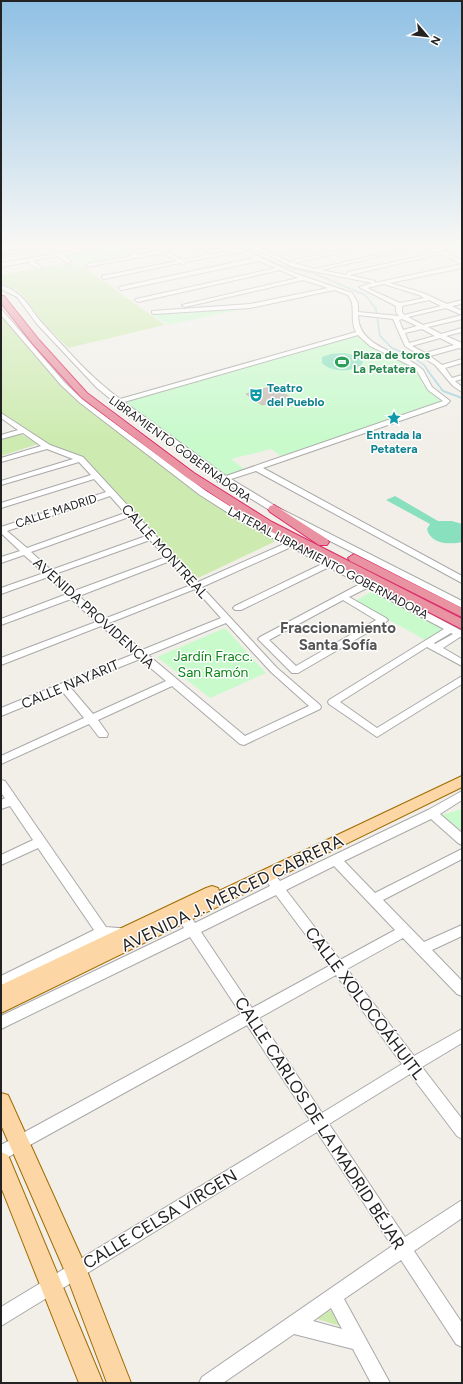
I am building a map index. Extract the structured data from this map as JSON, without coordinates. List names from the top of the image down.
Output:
{
  "streets": {
    "highway": ["LIBRAMIENTO GOBERNADORA"],
    "main road": ["AVENIDA J. MERCED CABRERA"],
    "street": [
      "CALLE MADRID",
      "CALLE MONTREAL",
      "LATERAL LIBRAMIENTO GOBERNADORA",
      "AVENIDA PROVIDENCIA",
      "CALLE NAYARIT",
      "CALLE XOLOCOÁHUITL",
      "CALLE CARLOS DE LA MADRID BÉJAR",
      "CALLE CELSA VIRGEN"
    ]
  },
  "crossings": [
    ["LIBRAMIENTO GOBERNADORA", "LATERAL LIBRAMIENTO GOBERNADORA"],
    ["CALLE MADRID", "CALLE MONTREAL"],
    ["CALLE MADRID", "AVENIDA PROVIDENCIA"],
    ["CALLE MONTREAL", "AVENIDA PROVIDENCIA"],
    ["CALLE MONTREAL", "CALLE NAYARIT"],
    ["AVENIDA PROVIDENCIA", "CALLE NAYARIT"],
    ["AVENIDA J. MERCED CABRERA", "CALLE XOLOCOÁHUITL"],
    ["AVENIDA J. MERCED CABRERA", "CALLE CARLOS DE LA MADRID BÉJAR"],
    ["CALLE XOLOCOÁHUITL", "CALLE CELSA VIRGEN"],
    ["CALLE CARLOS DE LA MADRID BÉJAR", "CALLE CELSA VIRGEN"]
  ],
  "districts": ["Fraccionamiento Santa Sofía"],
  "parks": ["Jardín Fracc. San Ramón"],
  "places": {
    "sports": ["Plaza de toros La Petatera"],
    "theatre": ["Teatro del Pueblo"],
    "place": ["Entrada la Petatera"]
  },
  "north": "bottom right"
}
